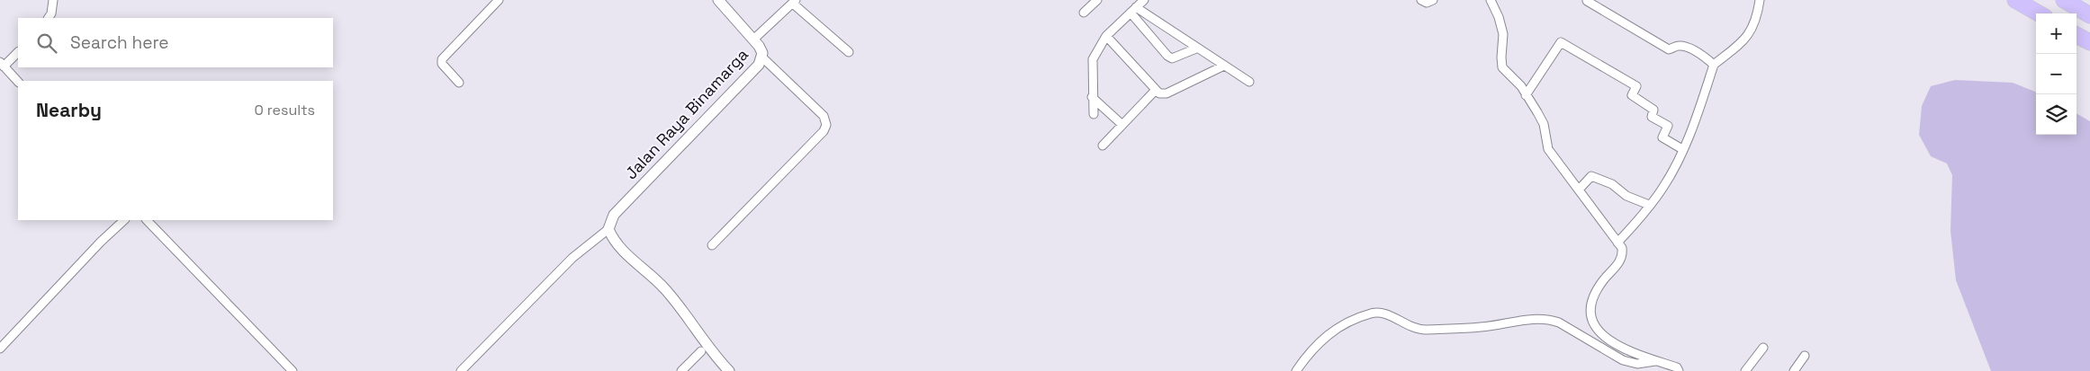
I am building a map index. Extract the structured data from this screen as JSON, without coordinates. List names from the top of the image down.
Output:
{
  "streets": {
    "street": ["Jalan Raya Binamarga"]
  },
  "page": {
    "map_buttons": ["+", "−"],
    "search": "Search here",
    "heading": ["Nearby", "0 results"]
  }
}
